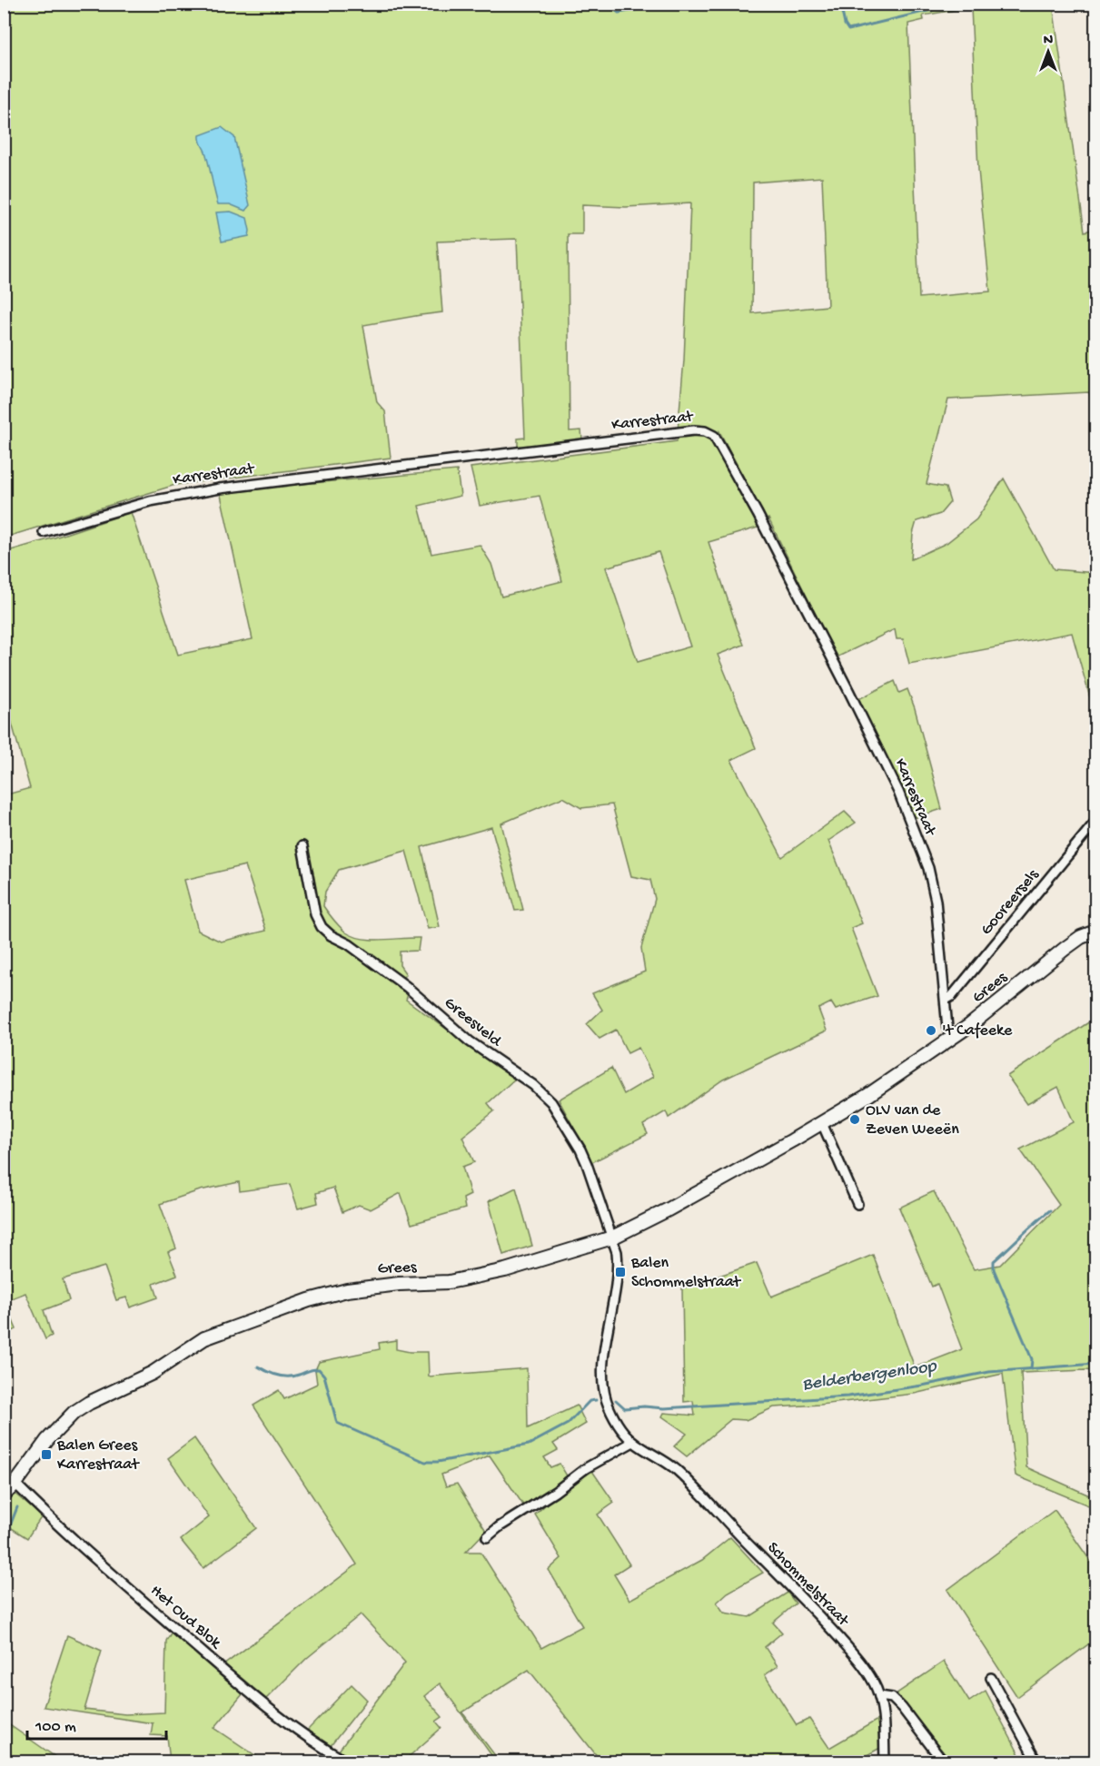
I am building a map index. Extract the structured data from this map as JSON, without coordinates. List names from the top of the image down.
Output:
{
  "streets": {
    "street": [
      "Karrestraat",
      "Gooreersels",
      "Grees",
      "Greesveld",
      "Schommelstraat",
      "Het Oud Blok"
    ]
  },
  "crossings": [
    ["Karrestraat", "Gooreersels"],
    ["Karrestraat", "Grees"],
    ["Grees", "Greesveld"],
    ["Grees", "Schommelstraat"],
    ["Grees", "Het Oud Blok"],
    ["Greesveld", "Schommelstraat"]
  ],
  "water": ["Belderbergenloop"],
  "places": {
    "other": ["'t Cafeeke", "OLV van de Zeven Weeën"],
    "transit": ["Balen Schommelstraat", "Balen Grees Karrestraat"]
  },
  "scale_bar": "100 m",
  "north": "top"
}
